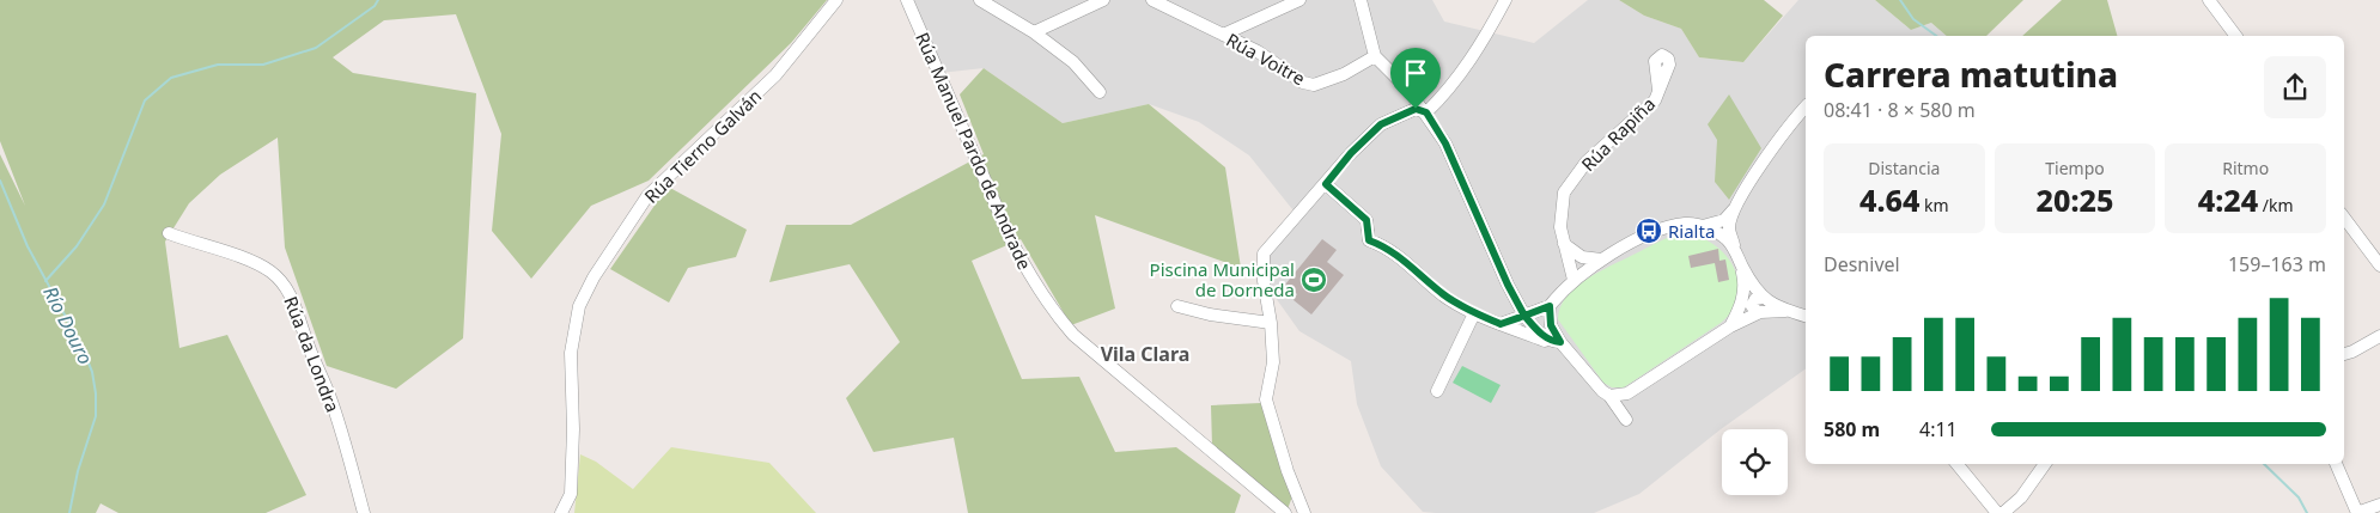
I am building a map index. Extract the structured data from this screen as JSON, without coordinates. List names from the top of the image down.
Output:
{
  "streets": {
    "street": [
      "Rúa Voitre",
      "Rúa Rapiña",
      "Rúa Tierno Galván",
      "Rúa Manuel Pardo de Andrade",
      "Rúa da Londra"
    ]
  },
  "districts": ["Vila Clara"],
  "water": ["Río Douro"],
  "places": {
    "bus stop": ["Rialta"],
    "sports": ["Piscina Municipal de Dorneda"]
  },
  "page": {
    "heading": ["Carrera matutina", "08:41 · 8 × 580 m"],
    "stats": [
      ["Distancia", "4.64 km"],
      ["Tiempo", "20:25"],
      ["Ritmo", "4:24 /km"]
    ],
    "chart": ["Desnivel", "159–163 m"],
    "list": [
      {
        "name": "580 m",
        "note": "4:11"
      }
    ]
  }
}
